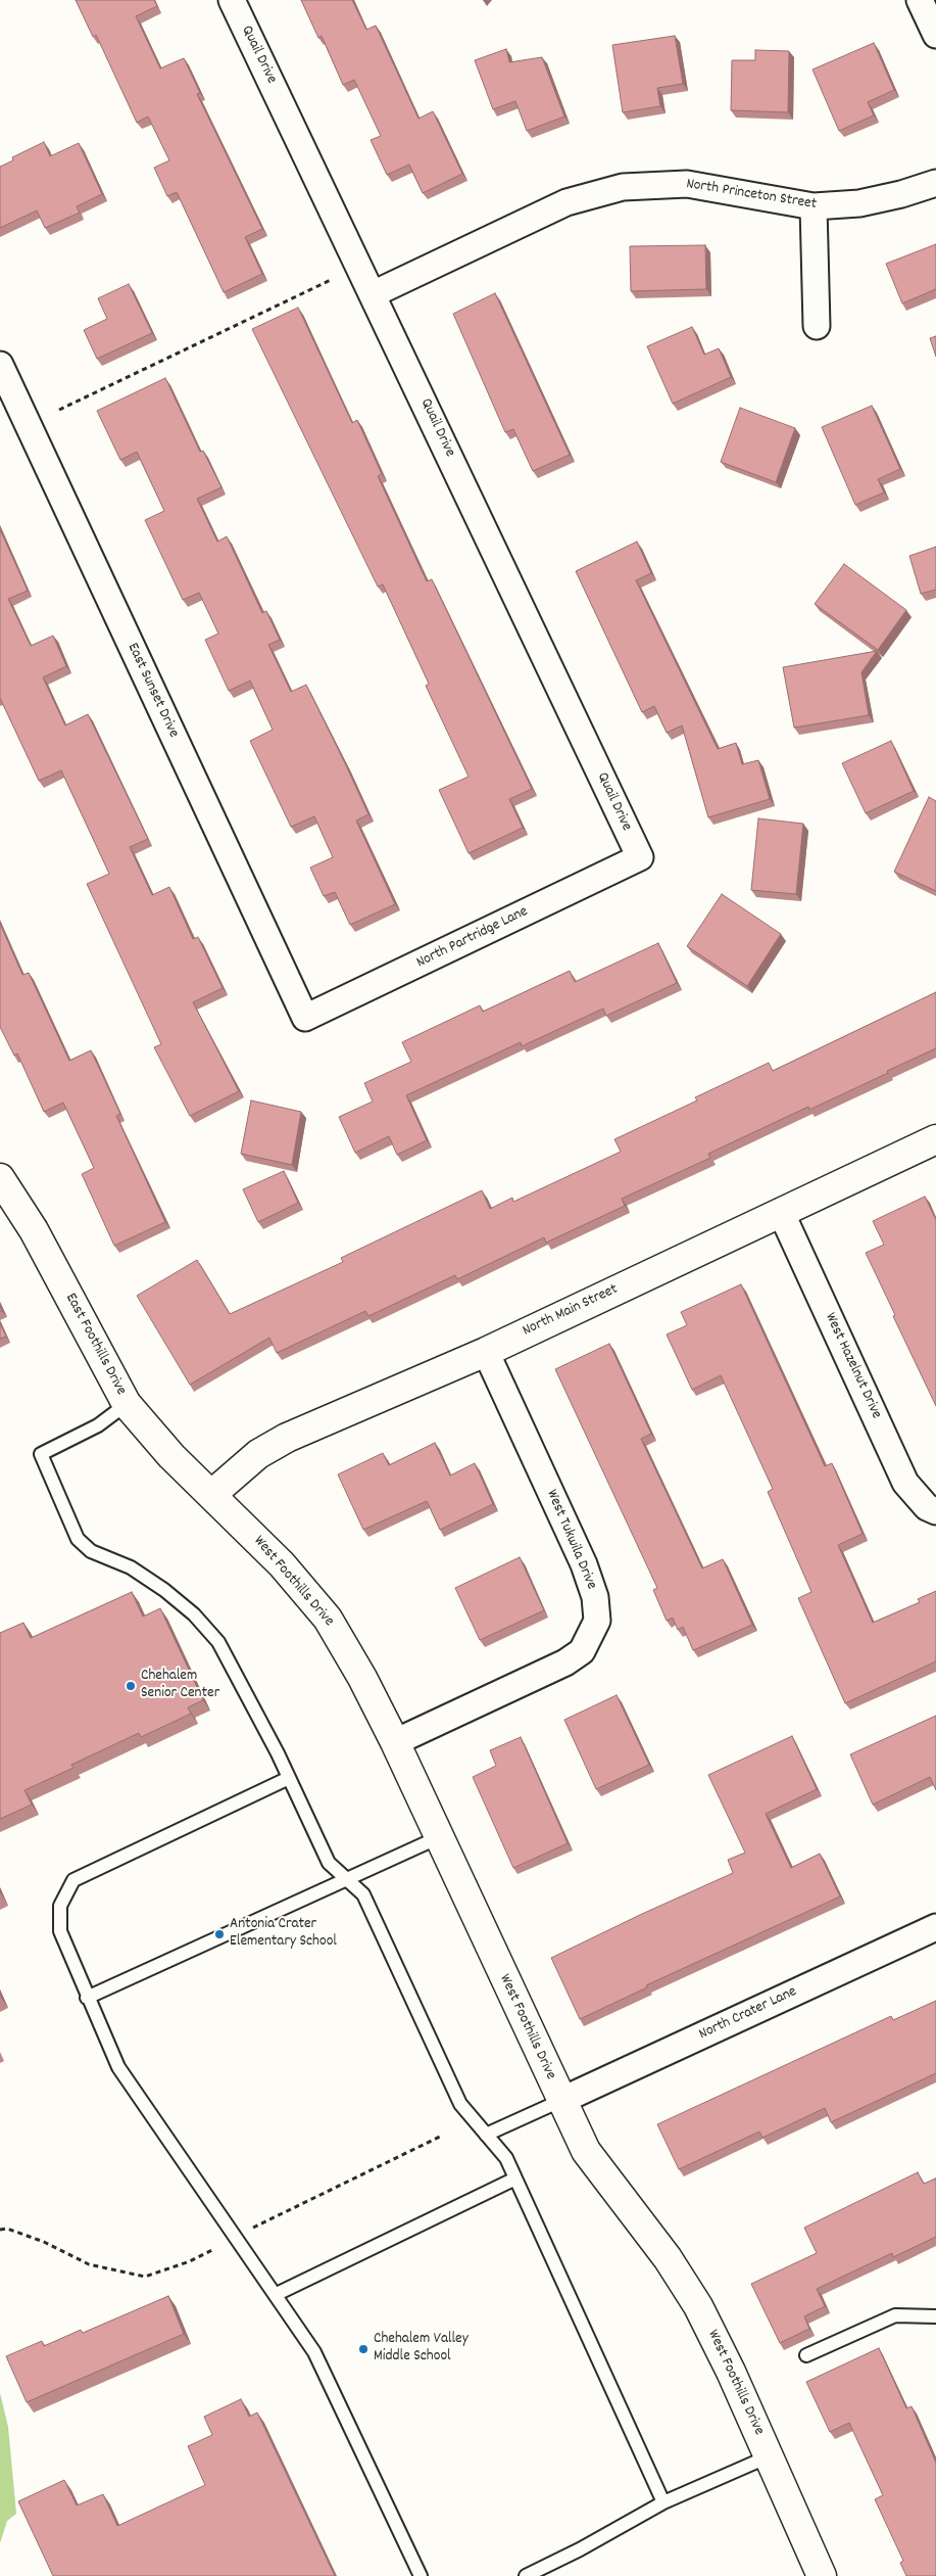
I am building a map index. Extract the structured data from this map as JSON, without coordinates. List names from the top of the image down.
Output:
{
  "streets": {
    "street": [
      "Quail Drive",
      "North Princeton Street",
      "East Sunset Drive",
      "North Partridge Lane",
      "North Main Street",
      "East Foothills Drive",
      "West Hazelnut Drive",
      "West Tukwila Drive",
      "West Foothills Drive",
      "North Crater Lane"
    ]
  },
  "crossings": [
    ["Quail Drive", "North Princeton Street"],
    ["Quail Drive", "North Partridge Lane"],
    ["East Sunset Drive", "North Partridge Lane"],
    ["North Main Street", "East Foothills Drive"],
    ["North Main Street", "West Hazelnut Drive"],
    ["North Main Street", "West Tukwila Drive"],
    ["North Main Street", "West Foothills Drive"],
    ["East Foothills Drive", "West Foothills Drive"],
    ["West Tukwila Drive", "West Foothills Drive"],
    ["West Foothills Drive", "North Crater Lane"]
  ],
  "places": ["Chehalem Senior Center", "Antonia Crater Elementary School", "Chehalem Valley Middle School"]
}
